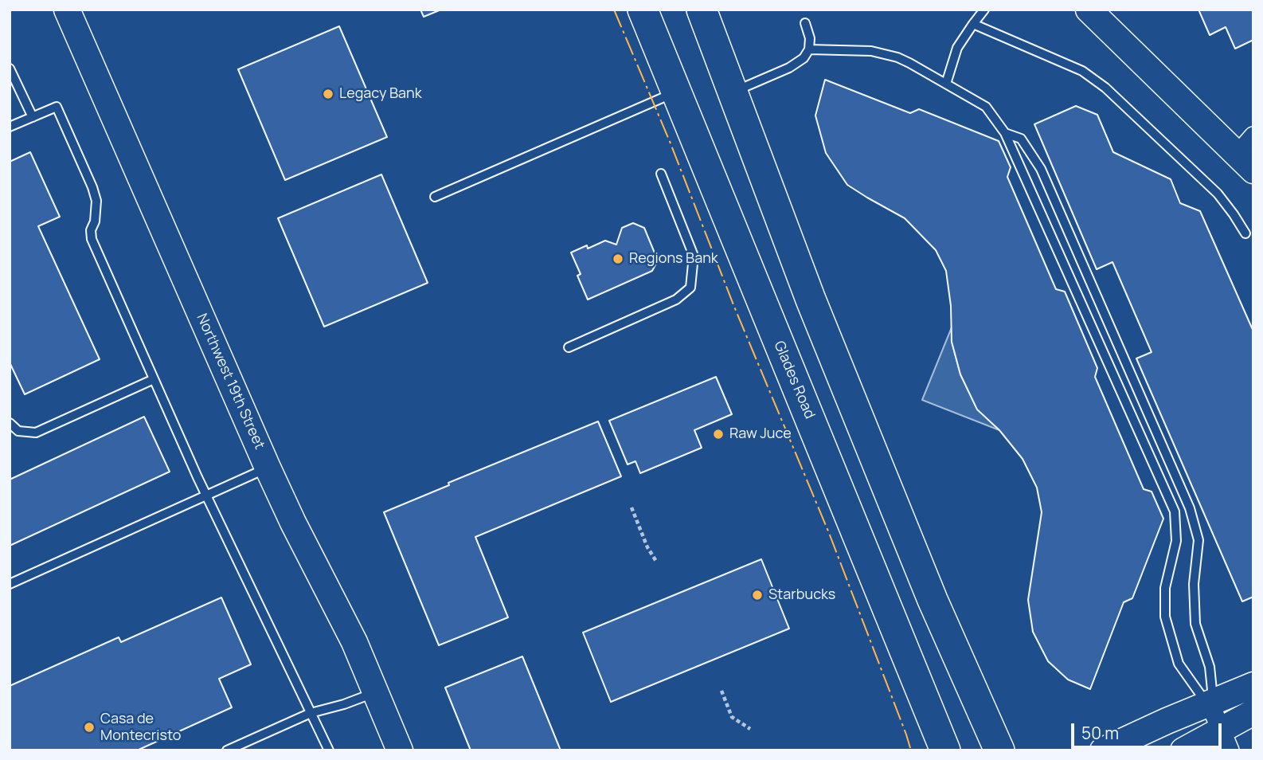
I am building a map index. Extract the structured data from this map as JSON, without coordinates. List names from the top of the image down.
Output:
{
  "streets": {
    "main road": ["Glades Road"],
    "street": ["Northwest 19th Street"]
  },
  "places": [
    "Legacy Bank",
    "Regions Bank",
    "Raw Juce",
    "Starbucks",
    "Casa de Montecristo"
  ],
  "scale_bar": "50 m"
}
